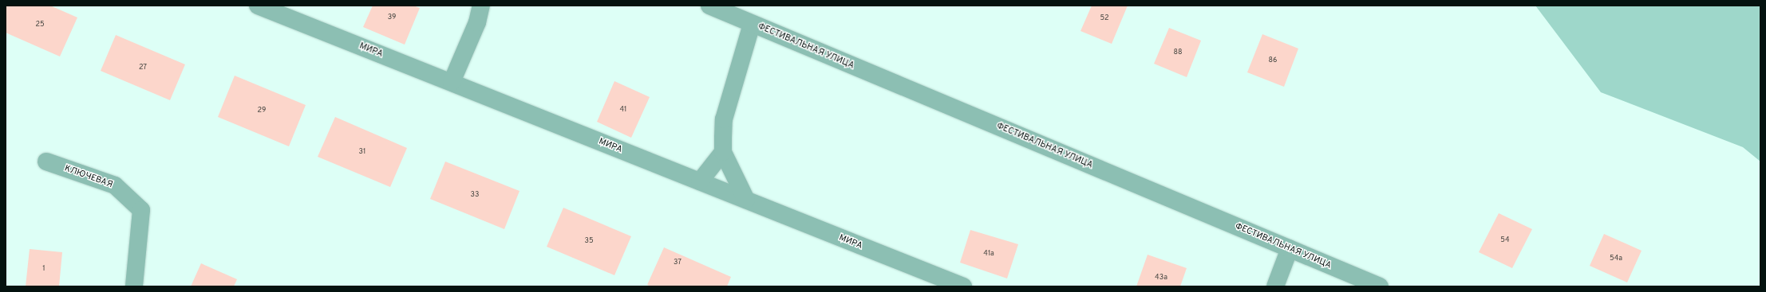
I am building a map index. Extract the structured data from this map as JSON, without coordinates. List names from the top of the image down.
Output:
{
  "streets": {
    "street": ["ФЕСТИВАЛЬНАЯ УЛИЦА", "МИРА", "КЛЮЧЕВАЯ"]
  },
  "house_numbers": [
    "39",
    "52",
    "25",
    "88",
    "86",
    "27",
    "41",
    "29",
    "31",
    "33",
    "54",
    "35",
    "41а",
    "54а",
    "37",
    "1",
    "43а"
  ]
}
